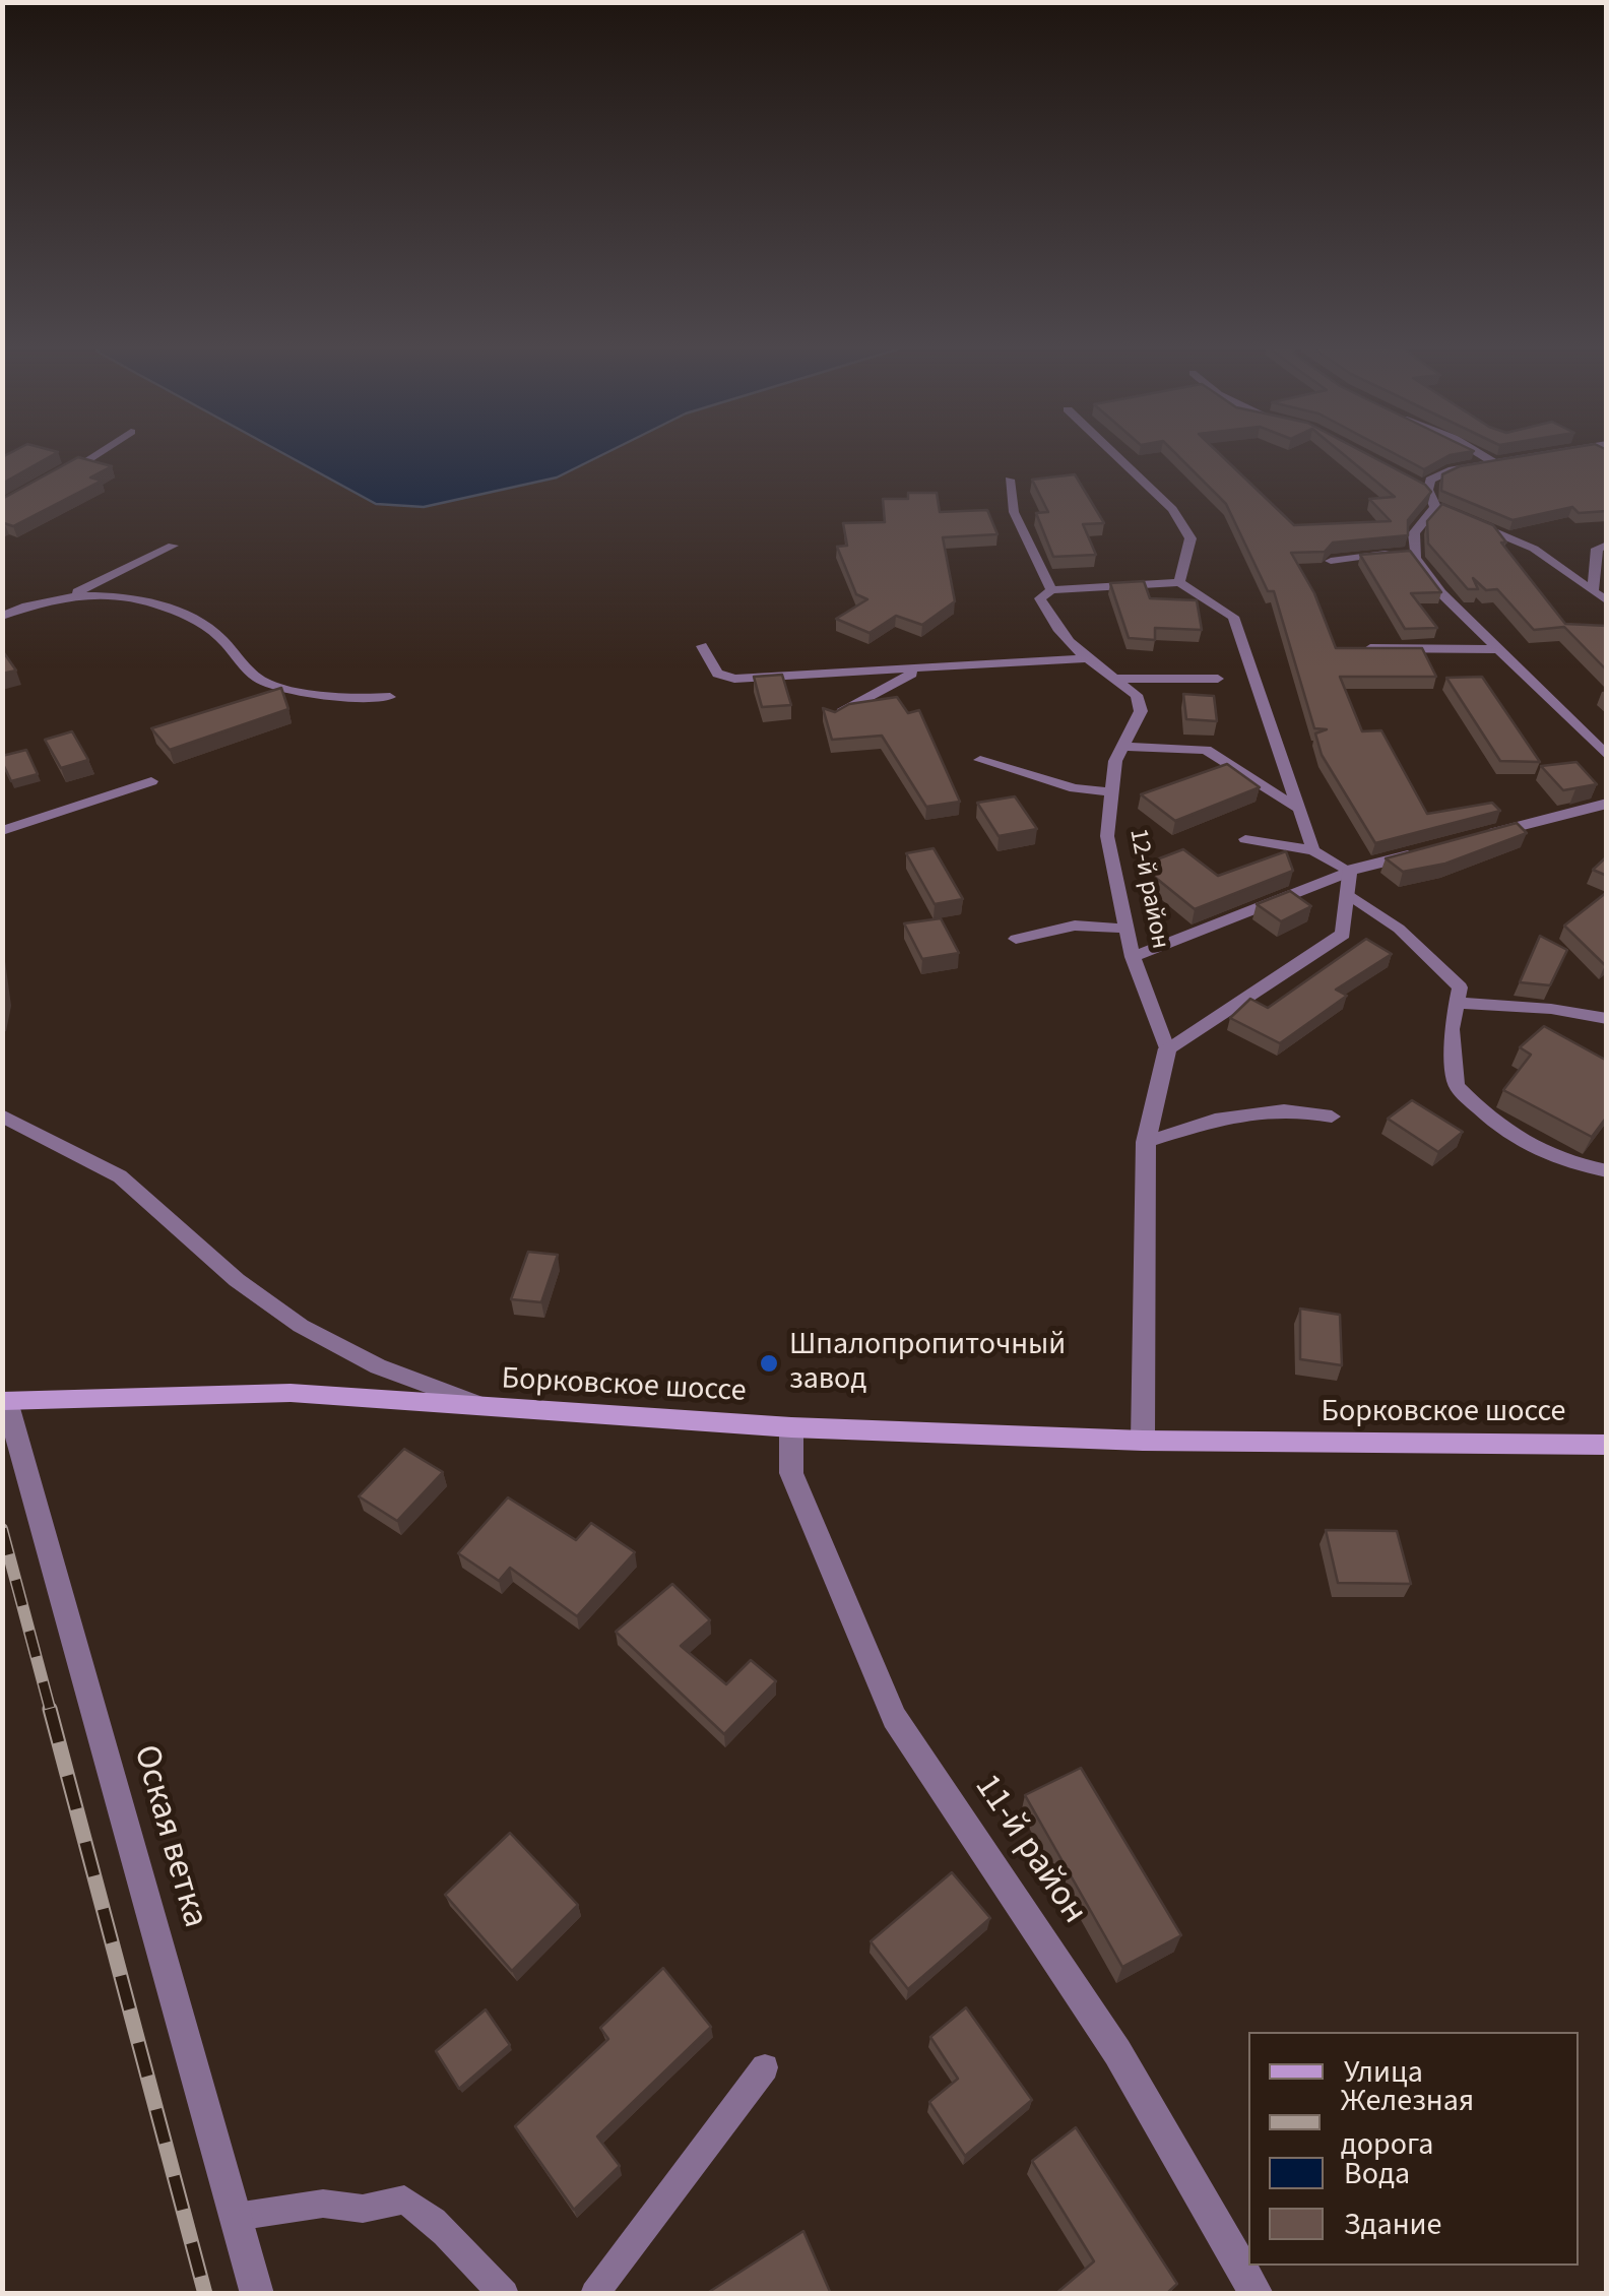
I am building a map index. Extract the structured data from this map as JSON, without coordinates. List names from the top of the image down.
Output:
{
  "streets": {
    "street": ["Борковское шоссе", "Оская ветка", "11-й район"],
    "lane": ["12-й район"]
  },
  "crossings": [
    ["Борковское шоссе", "Оская ветка"],
    ["Борковское шоссе", "11-й район"]
  ],
  "places": ["Шпалопропиточный завод"],
  "legend": [
    "Улица",
    "Железная дорога",
    "Вода",
    "Здание"
  ]
}
